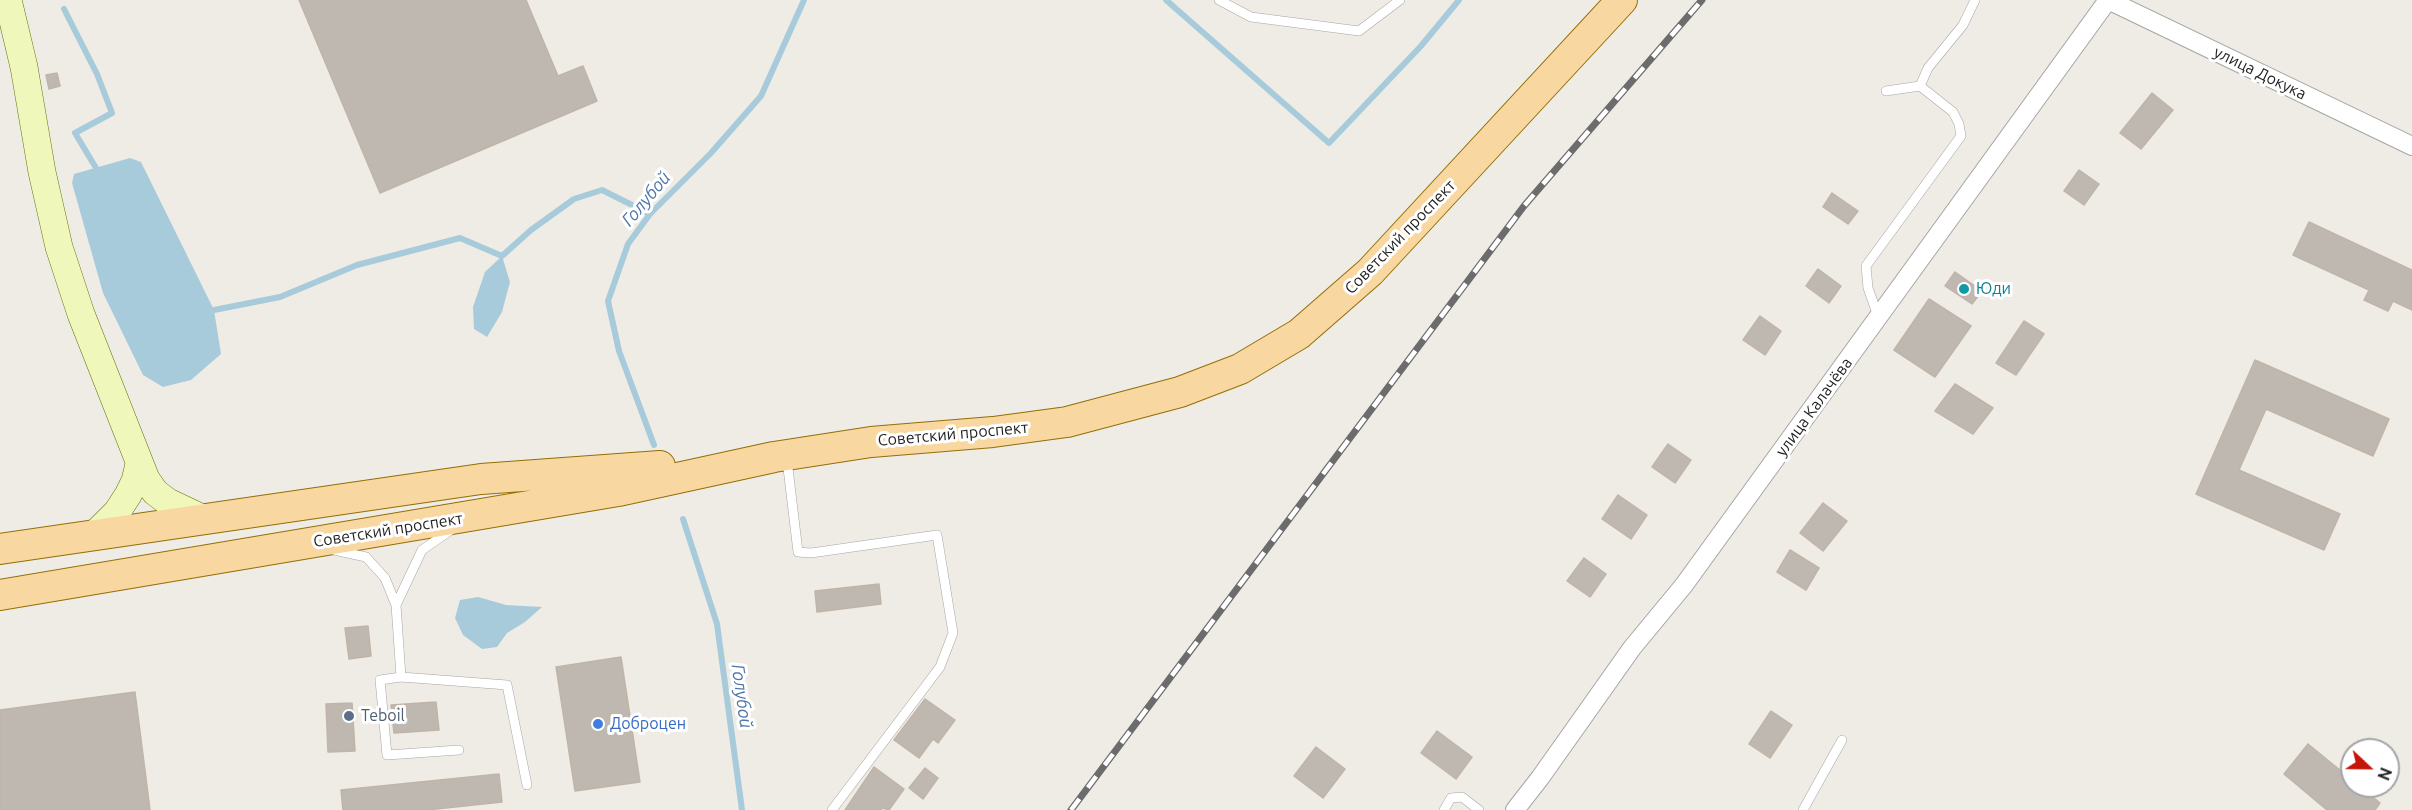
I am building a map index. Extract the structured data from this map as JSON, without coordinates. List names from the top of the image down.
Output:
{
  "streets": {
    "main road": ["Советский проспект"],
    "street": ["улица Докука", "улица Калачёва"]
  },
  "crossings": [
    ["улица Докука", "улица Калачёва"]
  ],
  "water": ["Голубой"],
  "places": ["Юди", "Teboil", "Доброцен"],
  "north": "right"
}
